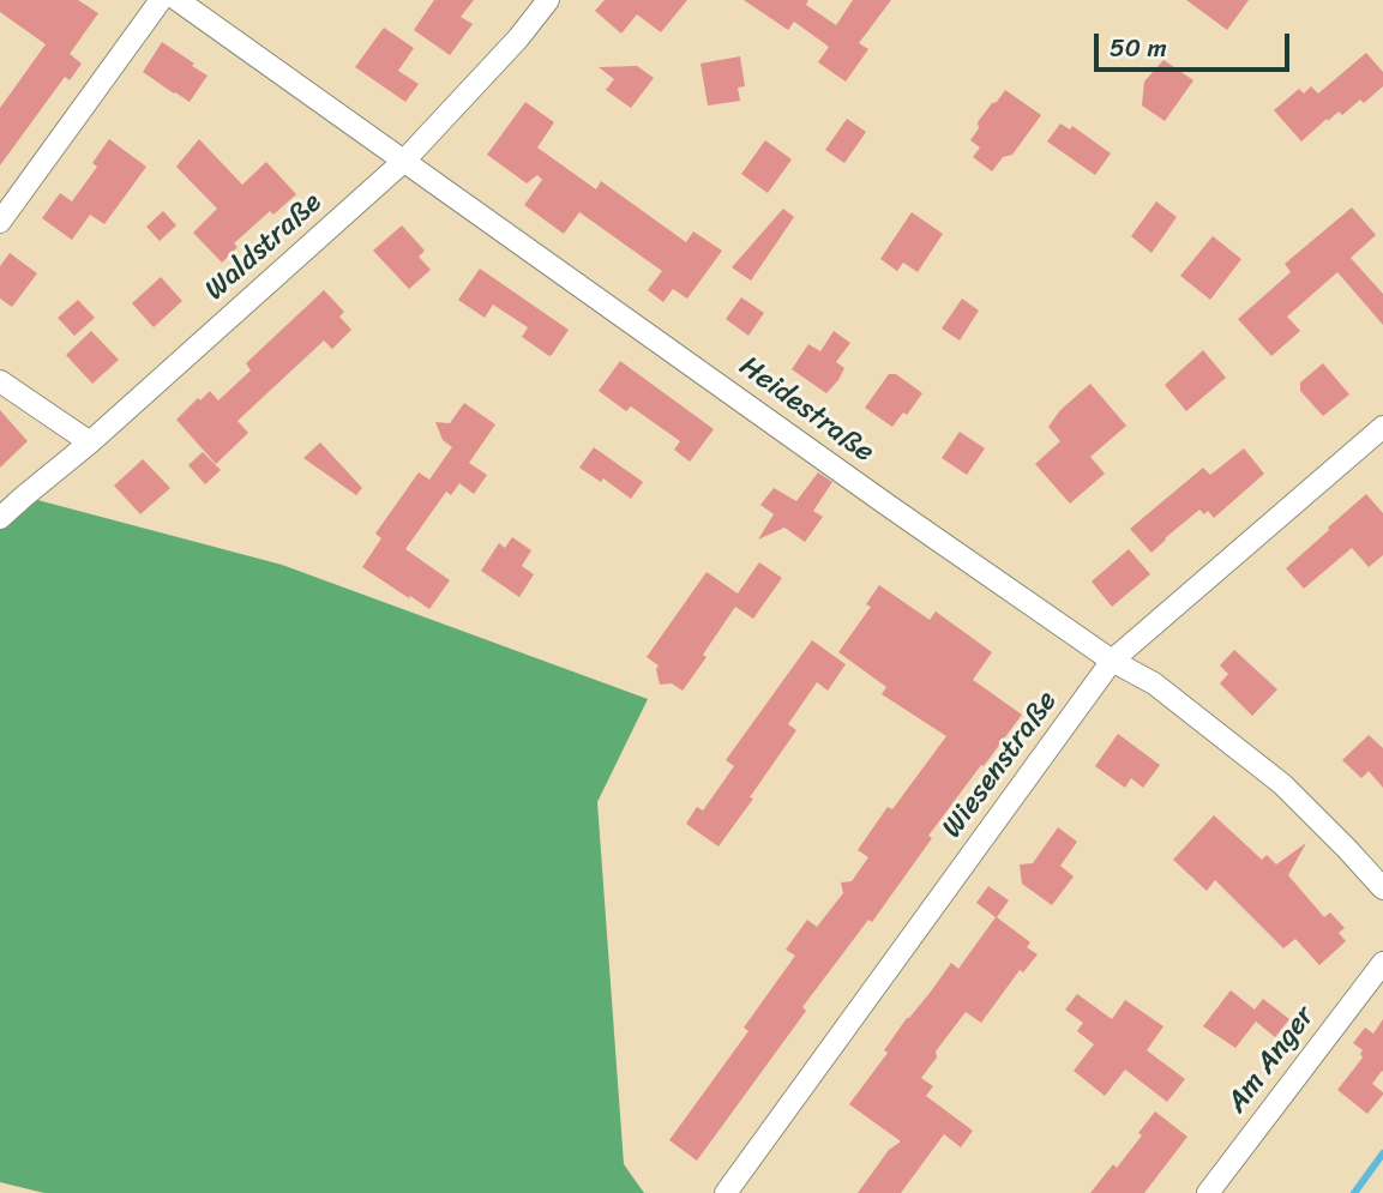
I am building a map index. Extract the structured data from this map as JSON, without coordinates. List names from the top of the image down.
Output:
{
  "streets": {
    "street": [
      "Waldstraße",
      "Heidestraße",
      "Wiesenstraße",
      "Am Anger"
    ]
  },
  "crossings": [
    ["Waldstraße", "Heidestraße"],
    ["Heidestraße", "Wiesenstraße"]
  ],
  "scale_bar": "50 m"
}
